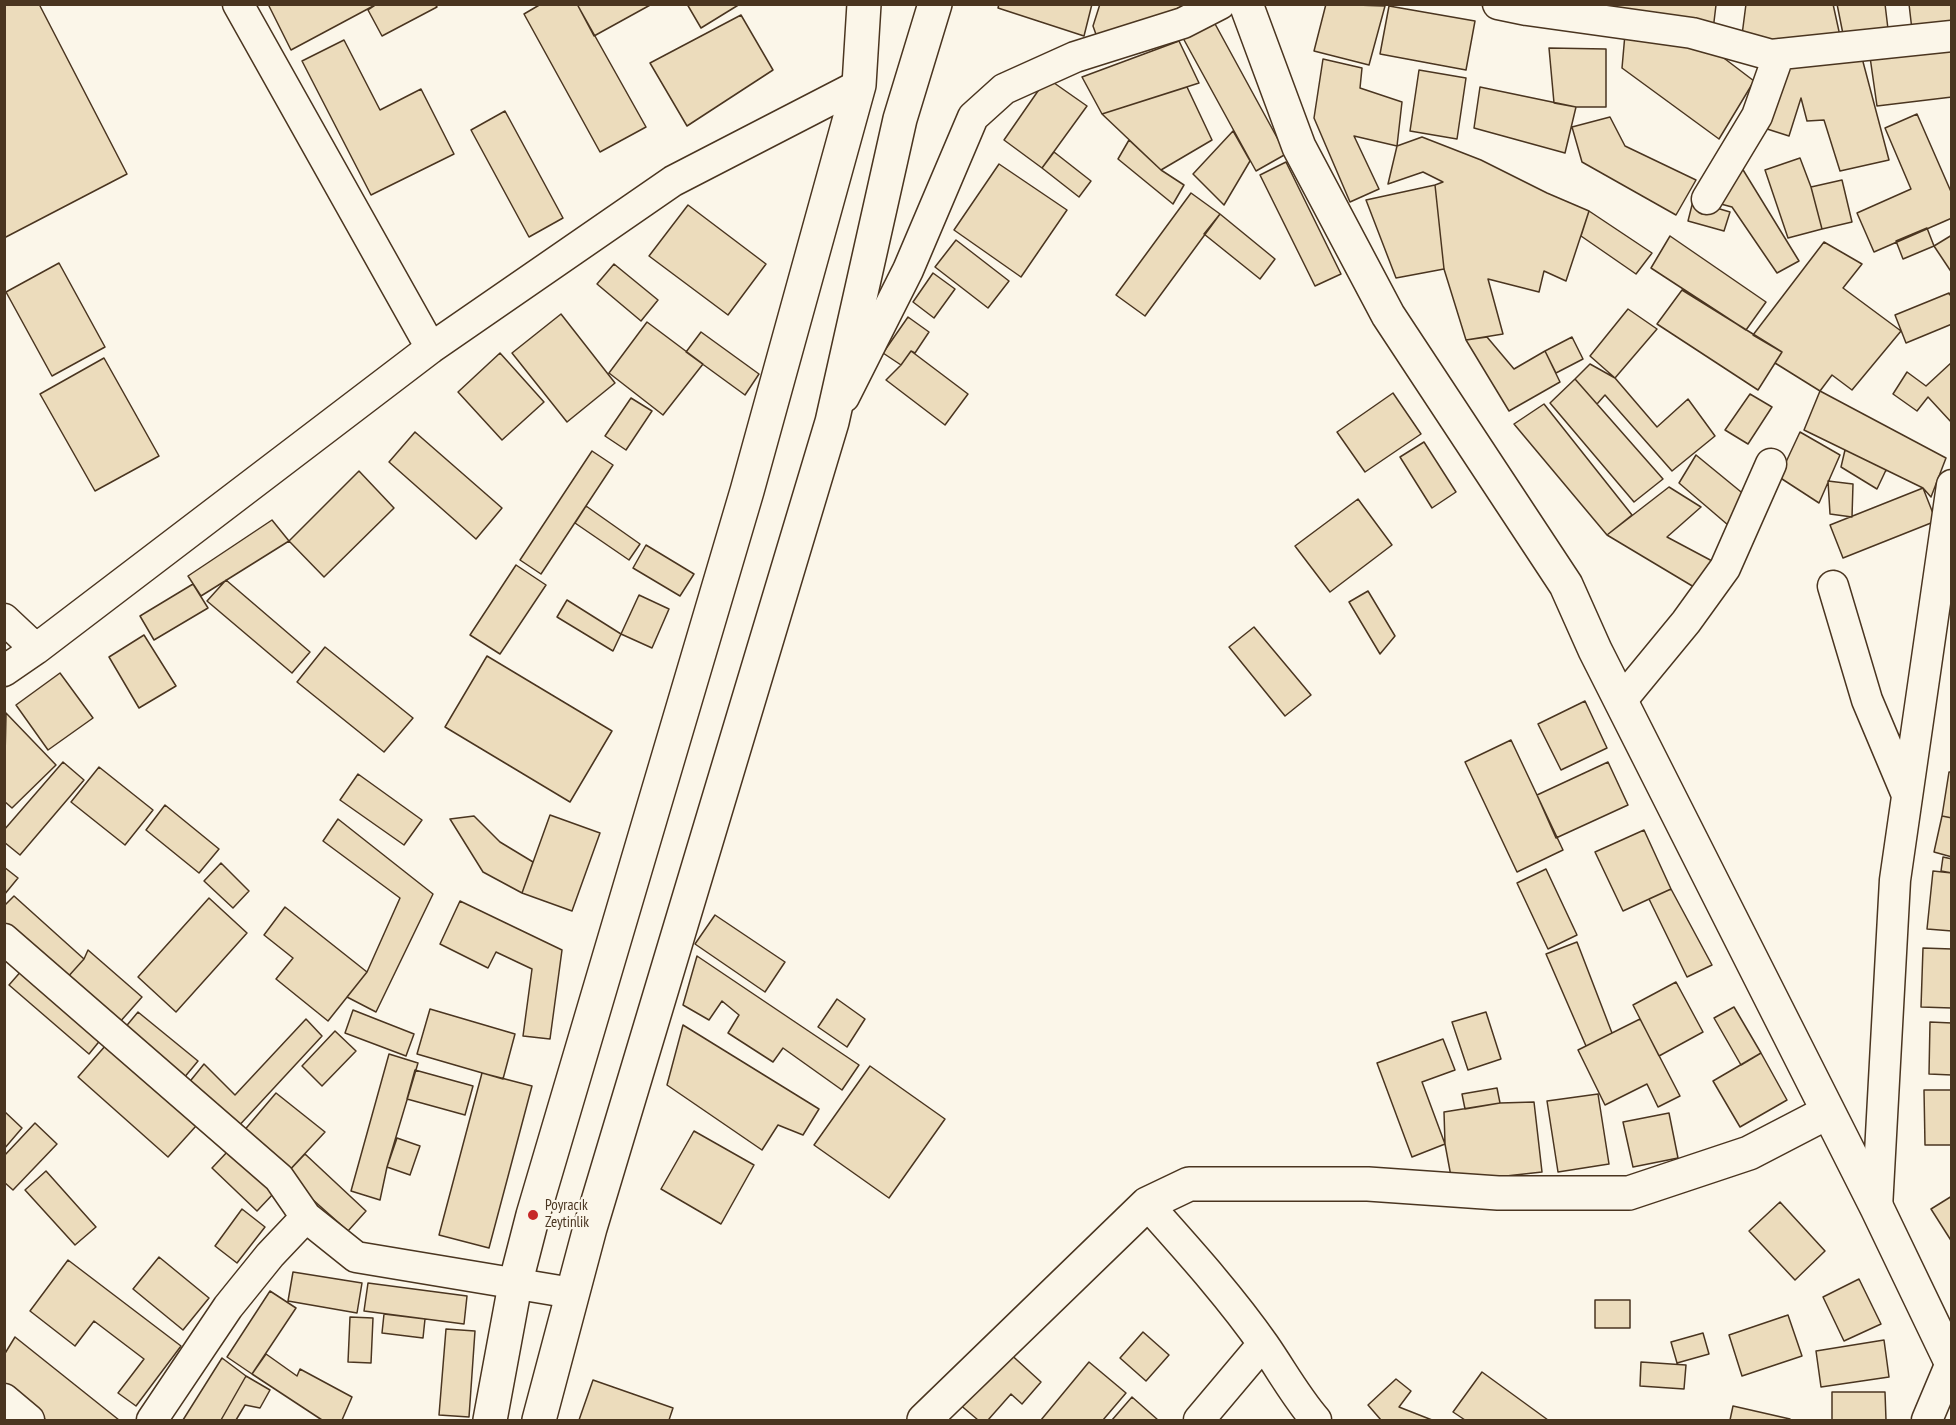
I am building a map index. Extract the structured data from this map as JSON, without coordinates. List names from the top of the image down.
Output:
{
  "places": ["Poyracık Zeytinlik"]
}
